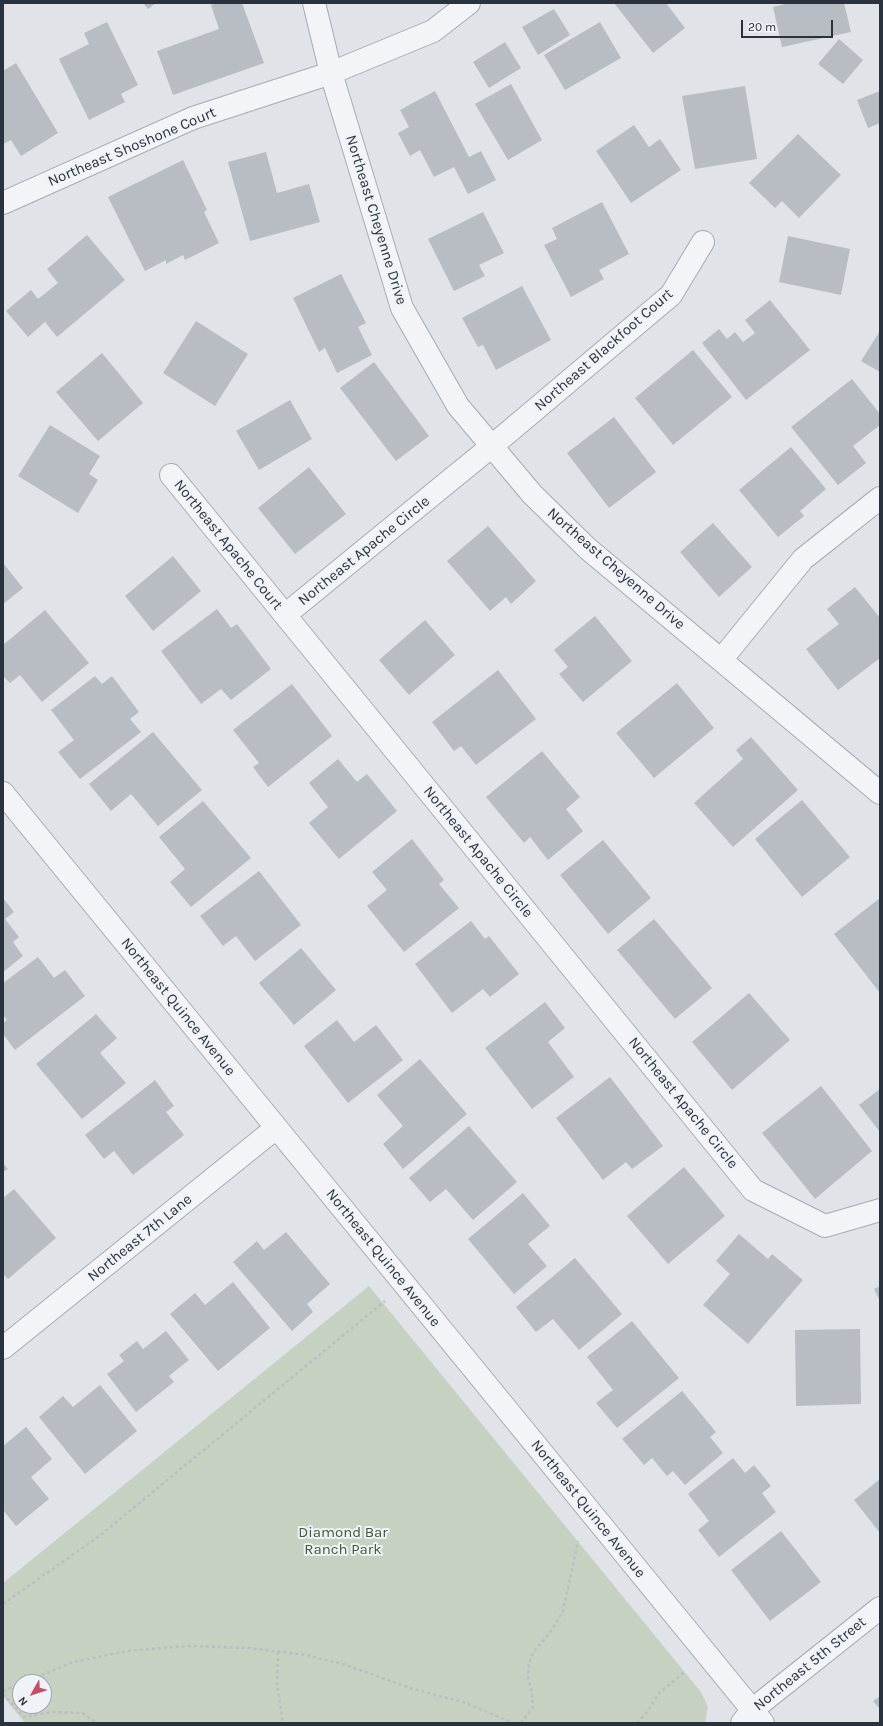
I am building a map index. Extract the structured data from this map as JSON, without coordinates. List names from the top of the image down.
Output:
{
  "streets": {
    "street": [
      "Northeast Shoshone Court",
      "Northeast Cheyenne Drive",
      "Northeast Blackfoot Court",
      "Northeast Apache Court",
      "Northeast Apache Circle",
      "Northeast Quince Avenue",
      "Northeast 7th Lane",
      "Northeast 5th Street"
    ]
  },
  "crossings": [
    ["Northeast Shoshone Court", "Northeast Cheyenne Drive"],
    ["Northeast Cheyenne Drive", "Northeast Blackfoot Court"],
    ["Northeast Cheyenne Drive", "Northeast Apache Circle"],
    ["Northeast Blackfoot Court", "Northeast Apache Circle"],
    ["Northeast Apache Court", "Northeast Apache Circle"],
    ["Northeast Quince Avenue", "Northeast 7th Lane"],
    ["Northeast Quince Avenue", "Northeast 5th Street"]
  ],
  "parks": ["Diamond Bar Ranch Park"],
  "scale_bar": "20 m",
  "north": "bottom left"
}
